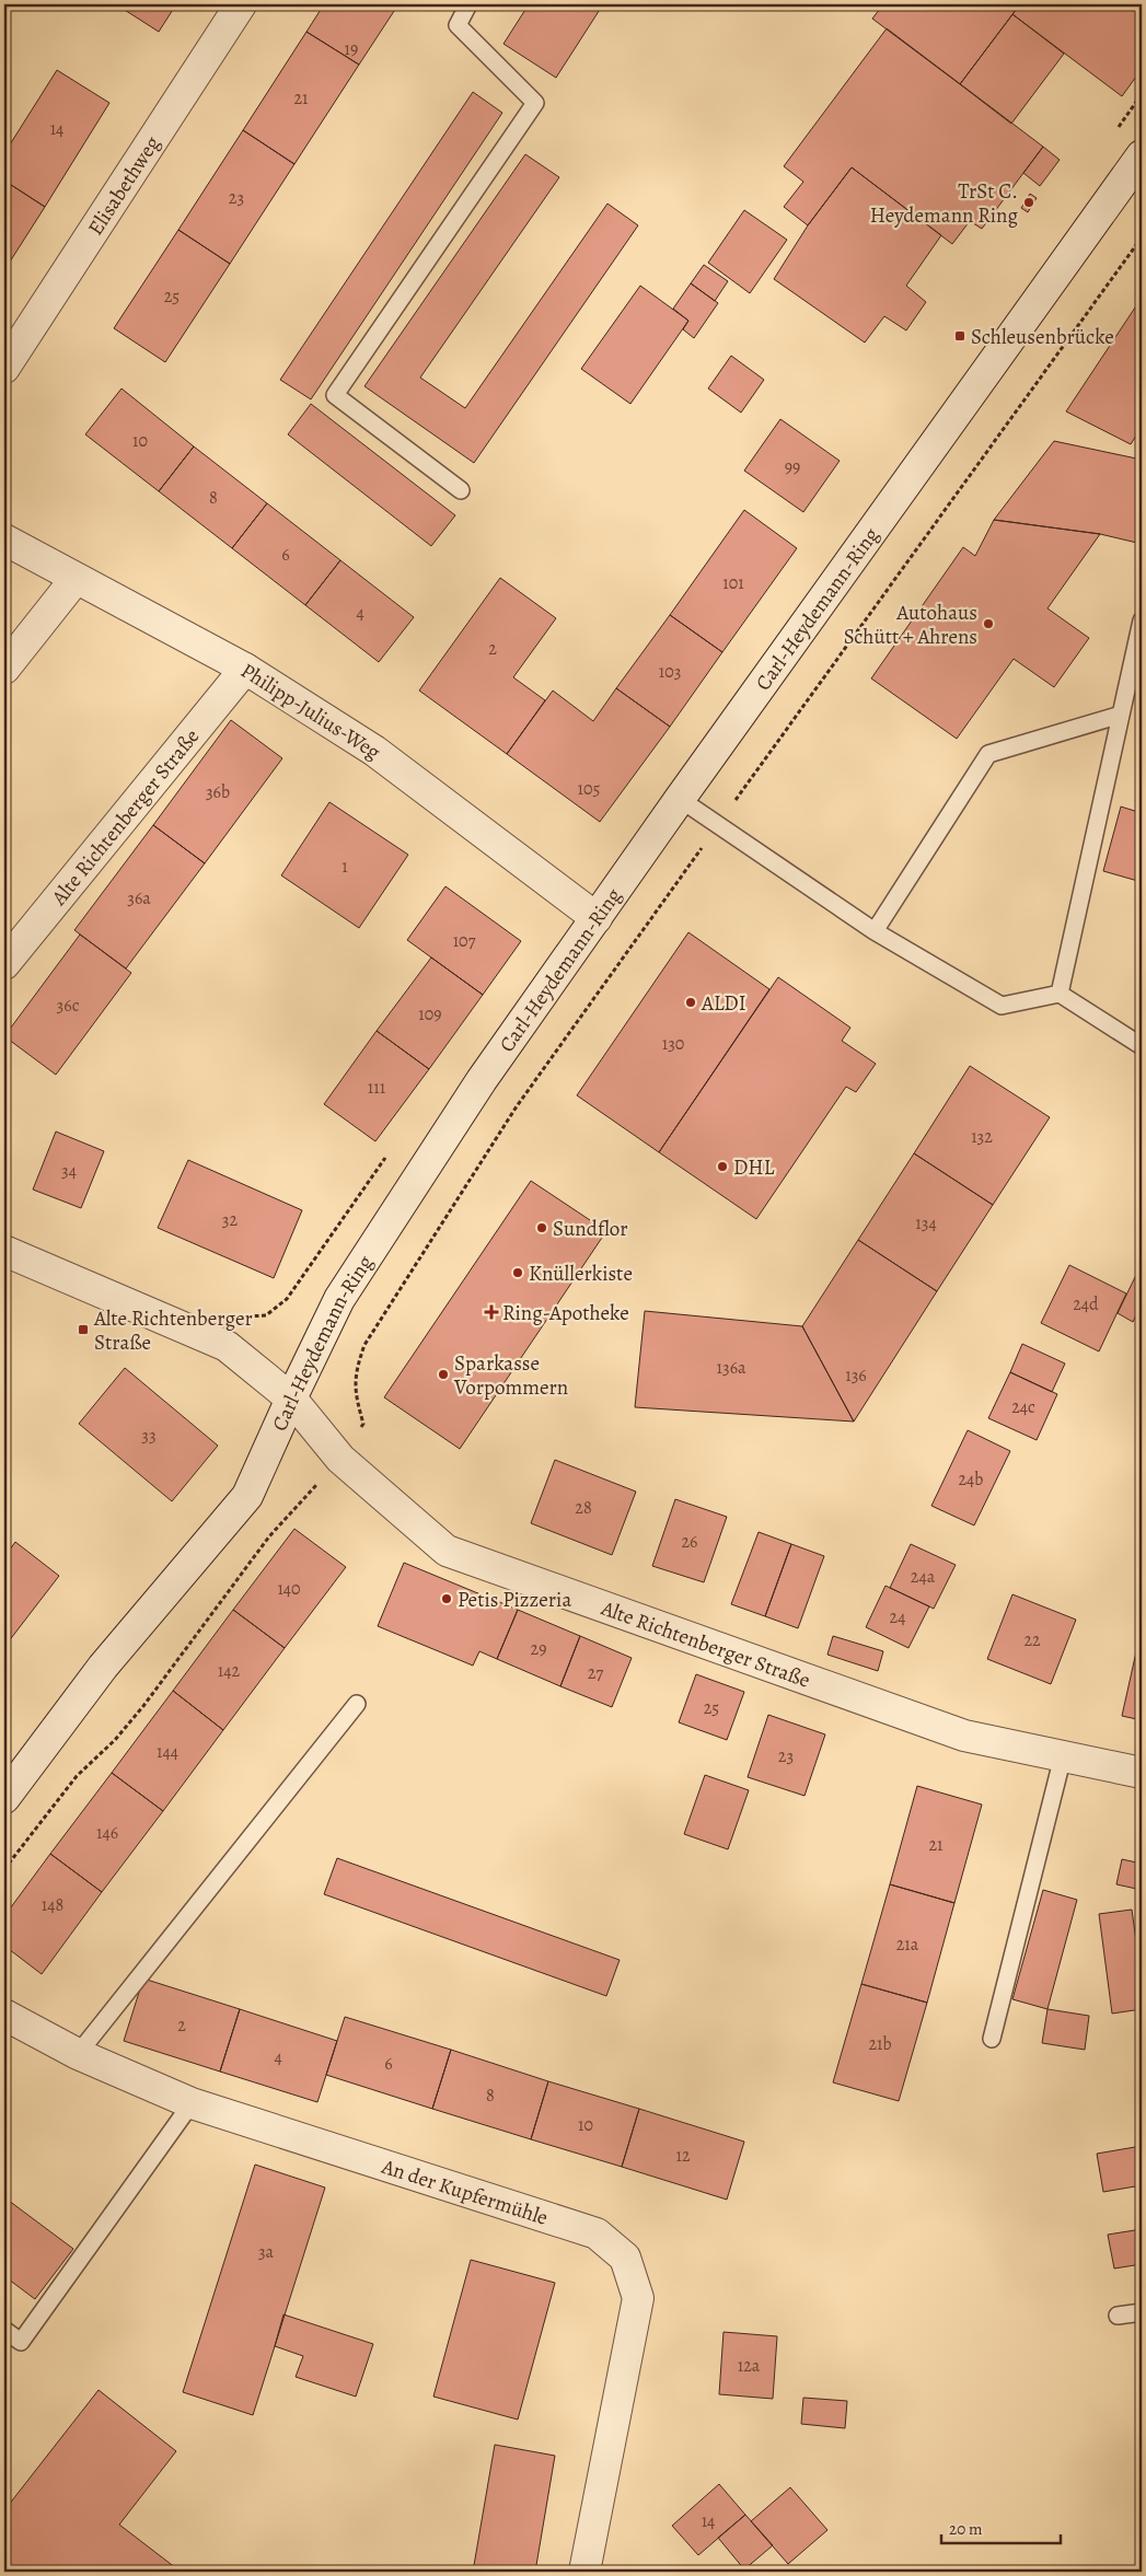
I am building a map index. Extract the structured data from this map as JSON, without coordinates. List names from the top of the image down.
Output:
{
  "streets": {
    "street": [
      "Elisabethweg",
      "Carl-Heydemann-Ring",
      "Philipp-Julius-Weg",
      "Alte Richtenberger Straße",
      "An der Kupfermühle"
    ]
  },
  "crossings": [
    ["Carl-Heydemann-Ring", "Philipp-Julius-Weg"],
    ["Carl-Heydemann-Ring", "Alte Richtenberger Straße"],
    ["Philipp-Julius-Weg", "Alte Richtenberger Straße"]
  ],
  "places": {
    "other": [
      "TrSt C. Heydemann Ring",
      "Autohaus Schütt + Ahrens",
      "ALDI",
      "DHL",
      "Sundflor",
      "Knüllerkiste",
      "Sparkasse Vorpommern",
      "Petis Pizzeria"
    ],
    "transit": ["Schleusenbrücke", "Alte Richtenberger Straße"],
    "health": ["Ring-Apotheke"]
  },
  "house_numbers": [
    "19",
    "21",
    "14",
    "23",
    "25",
    "10",
    "99",
    "8",
    "6",
    "101",
    "4",
    "2",
    "103",
    "105",
    "36b",
    "1",
    "36a",
    "107",
    "36c",
    "109",
    "130",
    "111",
    "132",
    "34",
    "32",
    "134",
    "24d",
    "136a",
    "136",
    "24c",
    "33",
    "24b",
    "28",
    "26",
    "24a",
    "140",
    "24",
    "22",
    "29",
    "142",
    "27",
    "25",
    "144",
    "23",
    "146",
    "21",
    "148",
    "21a",
    "2",
    "21b",
    "4",
    "6",
    "8",
    "10",
    "12",
    "3a",
    "12a",
    "14"
  ],
  "scale_bar": "20 m"
}
